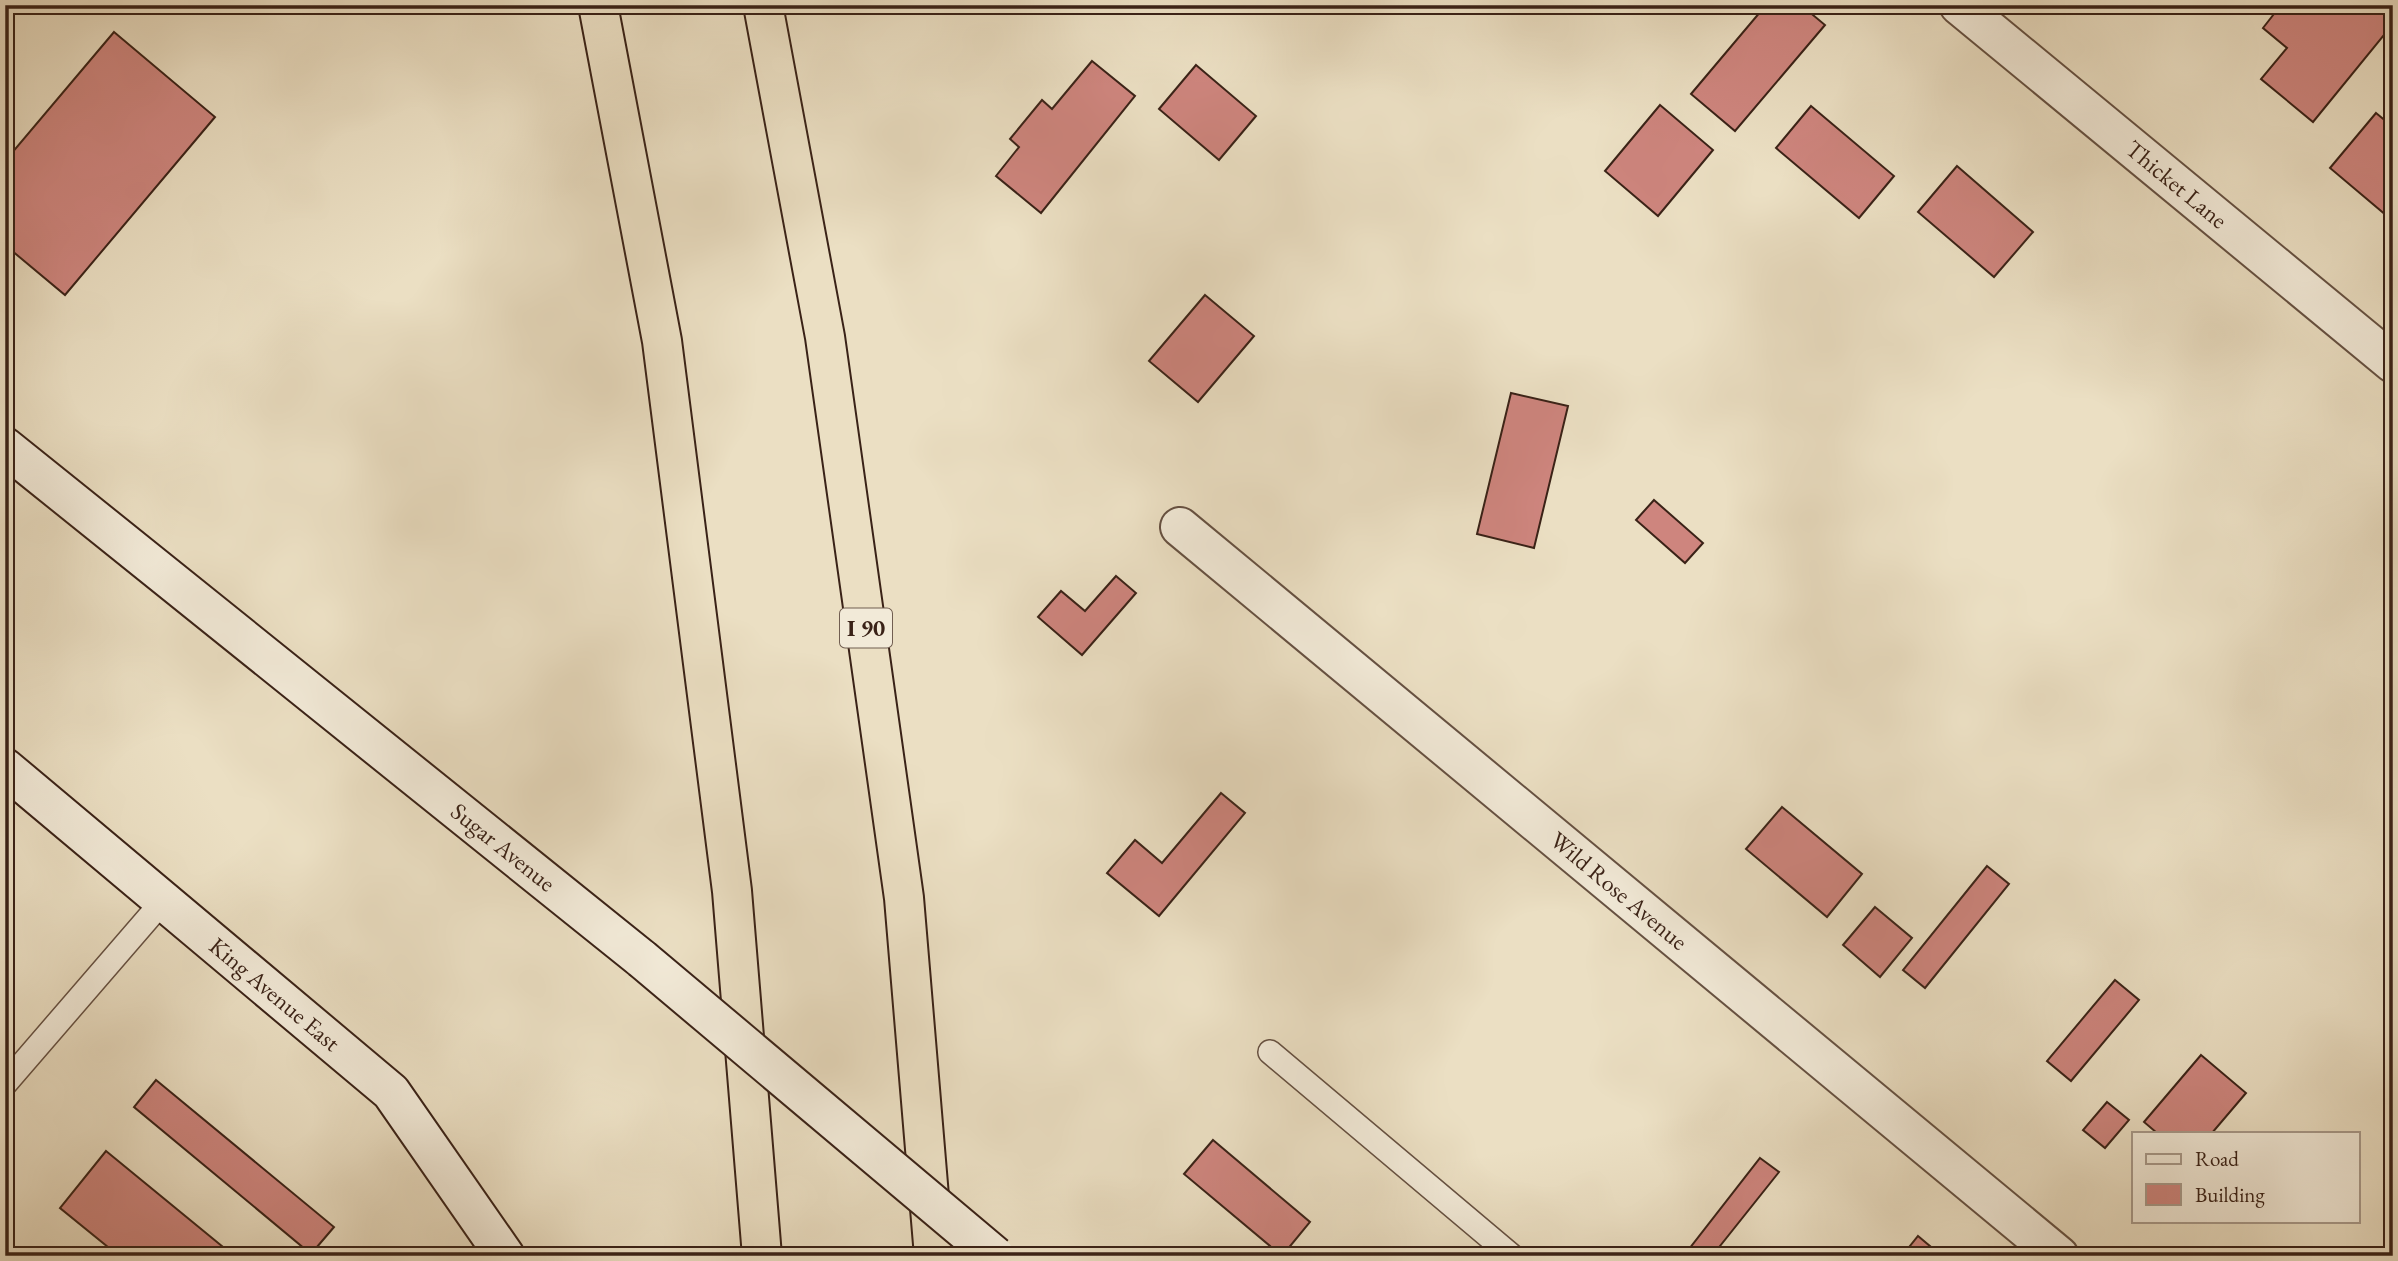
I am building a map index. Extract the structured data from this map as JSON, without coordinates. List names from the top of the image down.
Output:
{
  "streets": {
    "highway": ["I 90"],
    "main road": [
      "Thicket Lane",
      "Sugar Avenue",
      "Wild Rose Avenue",
      "King Avenue East"
    ]
  },
  "legend": ["Road", "Building"]
}
